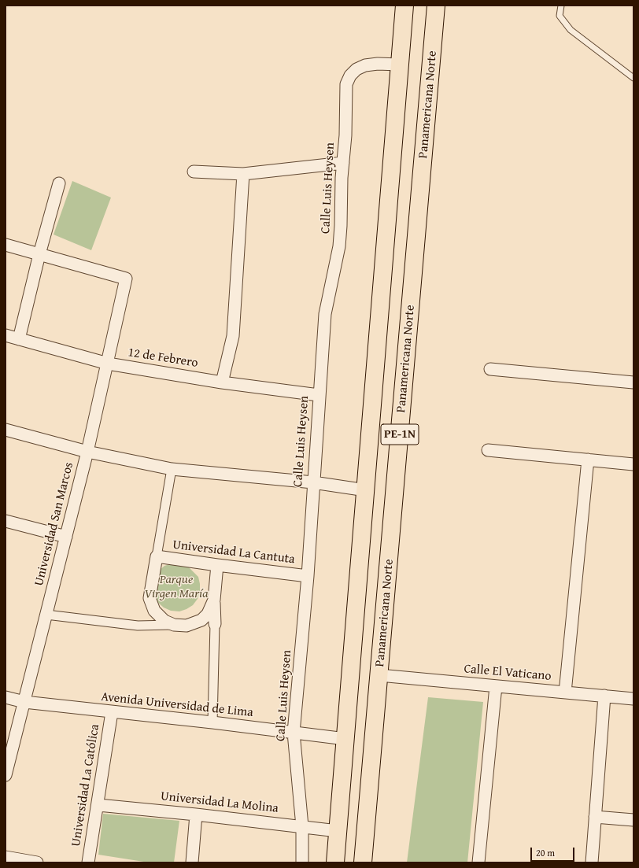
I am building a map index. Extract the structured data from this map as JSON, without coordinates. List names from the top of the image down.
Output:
{
  "streets": {
    "highway": ["Panamericana Norte", "PE-1N"],
    "street": [
      "Calle Luis Heysen",
      "12 de Febrero",
      "Universidad San Marcos",
      "Universidad La Cantuta",
      "Calle El Vaticano",
      "Avenida Universidad de Lima",
      "Universidad La Católica",
      "Universidad La Molina"
    ]
  },
  "crossings": [
    ["Panamericana Norte", "Calle El Vaticano"],
    ["Calle Luis Heysen", "12 de Febrero"],
    ["Calle Luis Heysen", "PE-1N"],
    ["Calle Luis Heysen", "Universidad La Cantuta"],
    ["Calle Luis Heysen", "Avenida Universidad de Lima"],
    ["Calle Luis Heysen", "Universidad La Molina"],
    ["12 de Febrero", "Universidad San Marcos"],
    ["PE-1N", "Avenida Universidad de Lima"],
    ["PE-1N", "Universidad La Molina"],
    ["Universidad San Marcos", "Avenida Universidad de Lima"],
    ["Avenida Universidad de Lima", "Universidad La Católica"],
    ["Universidad La Católica", "Universidad La Molina"]
  ],
  "parks": ["Parque Virgen María"],
  "scale_bar": "20 m"
}
